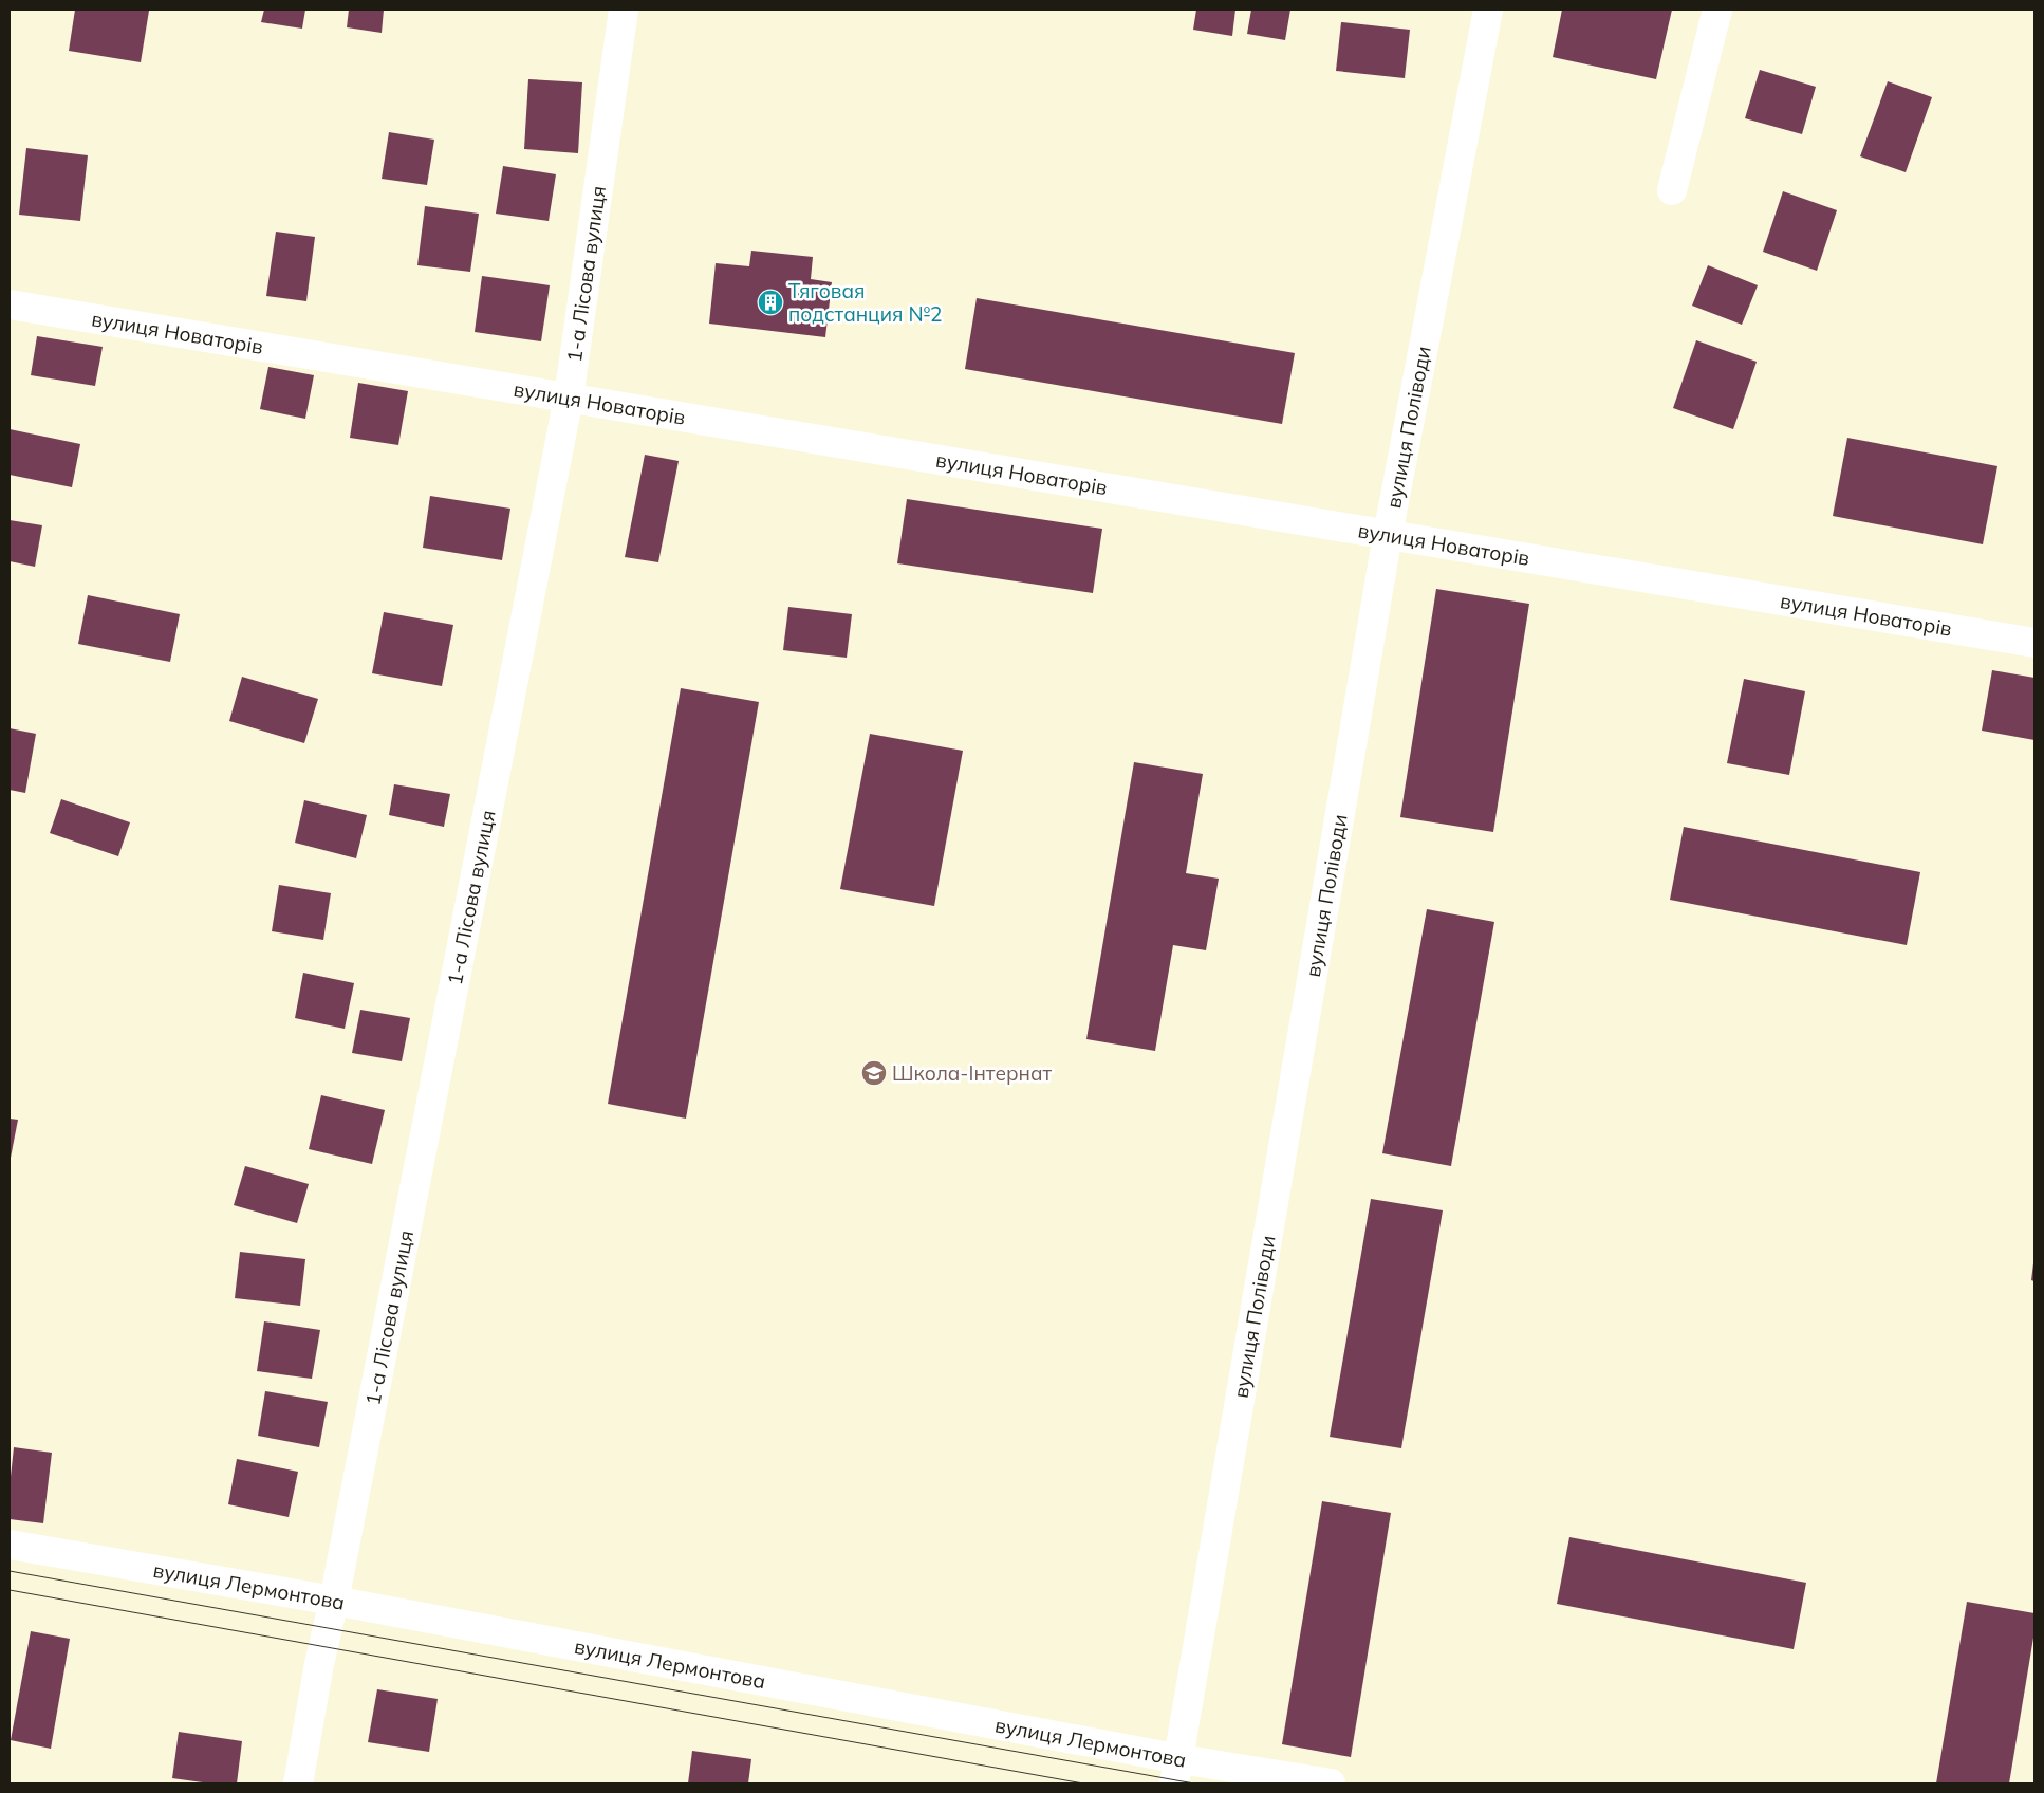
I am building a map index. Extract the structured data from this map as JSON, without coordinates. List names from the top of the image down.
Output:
{
  "streets": {
    "street": [
      "1-а Лісова вулиця",
      "вулиця Новаторів",
      "вулиця Поліводи",
      "вулиця Лермонтова"
    ]
  },
  "crossings": [
    ["1-а Лісова вулиця", "вулиця Новаторів"],
    ["1-а Лісова вулиця", "вулиця Лермонтова"],
    ["вулиця Новаторів", "вулиця Поліводи"],
    ["вулиця Поліводи", "вулиця Лермонтова"]
  ],
  "places": {
    "building": ["Тяговая подстанция №2"],
    "school or university": ["Школа-Інтернат"]
  }
}
